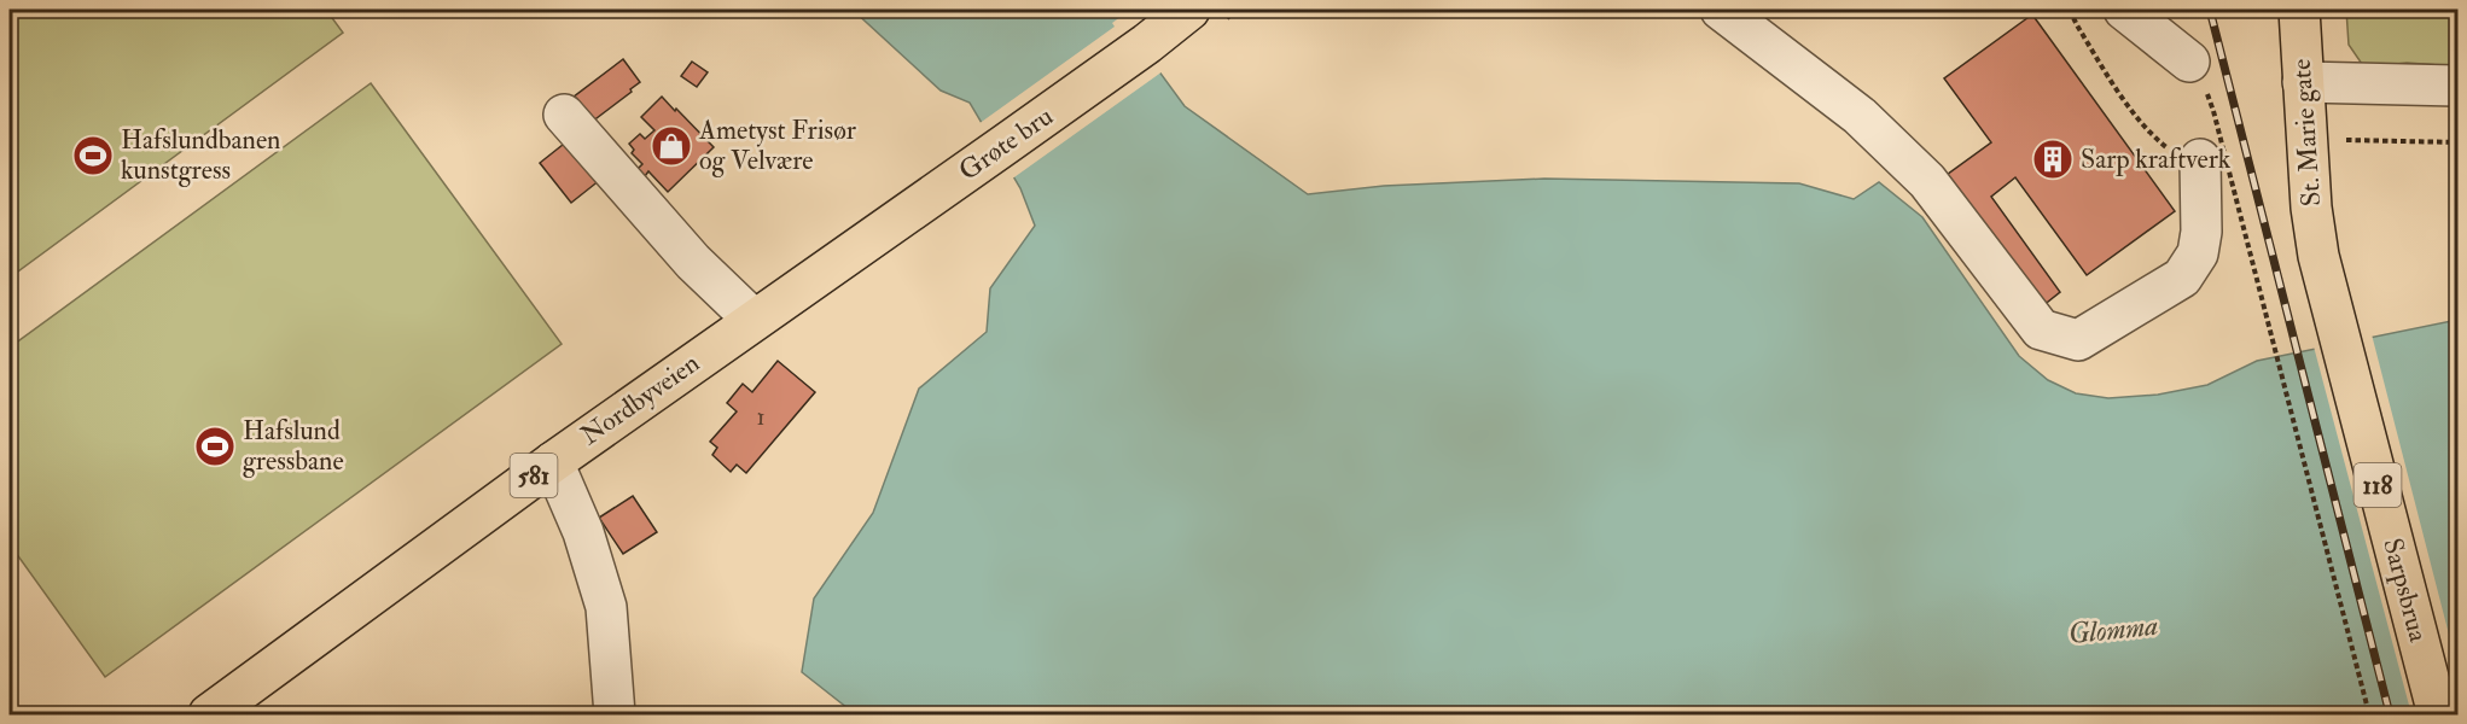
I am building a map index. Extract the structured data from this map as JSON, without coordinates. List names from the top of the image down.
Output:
{
  "streets": {
    "main road": [
      "St. Marie gate",
      "Grøte bru",
      "Nordbyveien",
      "581",
      "118",
      "Sarpsbrua"
    ]
  },
  "crossings": [
    ["St. Marie gate", "Sarpsbrua"],
    ["Grøte bru", "Nordbyveien"]
  ],
  "water": ["Glomma"],
  "places": {
    "shop": ["Ametyst Frisør og Velvære"],
    "sports": ["Hafslundbanen kunstgress", "Hafslund gressbane"],
    "building": ["Sarp kraftverk"]
  },
  "house_numbers": ["1"]
}
